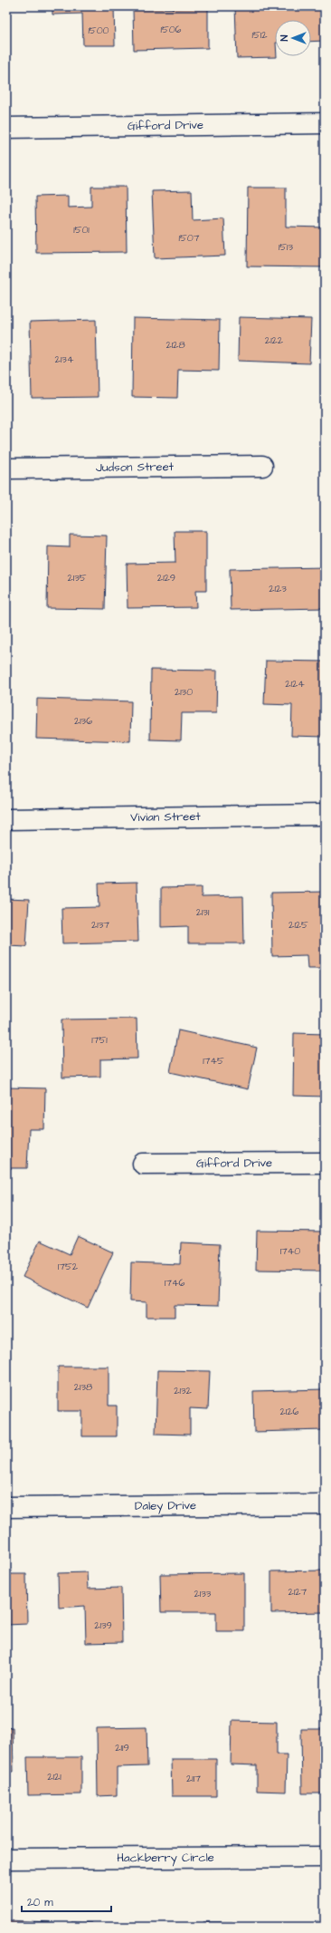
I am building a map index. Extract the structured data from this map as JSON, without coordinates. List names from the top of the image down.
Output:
{
  "streets": {
    "street": [
      "Gifford Drive",
      "Judson Street",
      "Vivian Street",
      "Daley Drive",
      "Hackberry Circle"
    ]
  },
  "house_numbers": [
    "1506",
    "1500",
    "1512",
    "1501",
    "1507",
    "1513",
    "2122",
    "2128",
    "2134",
    "2135",
    "2129",
    "2123",
    "2124",
    "2130",
    "2136",
    "2131",
    "2137",
    "2125",
    "1751",
    "1745",
    "1740",
    "1752",
    "1746",
    "2138",
    "2132",
    "2126",
    "2127",
    "2133",
    "2139",
    "2119",
    "2121",
    "2117"
  ],
  "scale_bar": "20 m",
  "north": "left"
}
